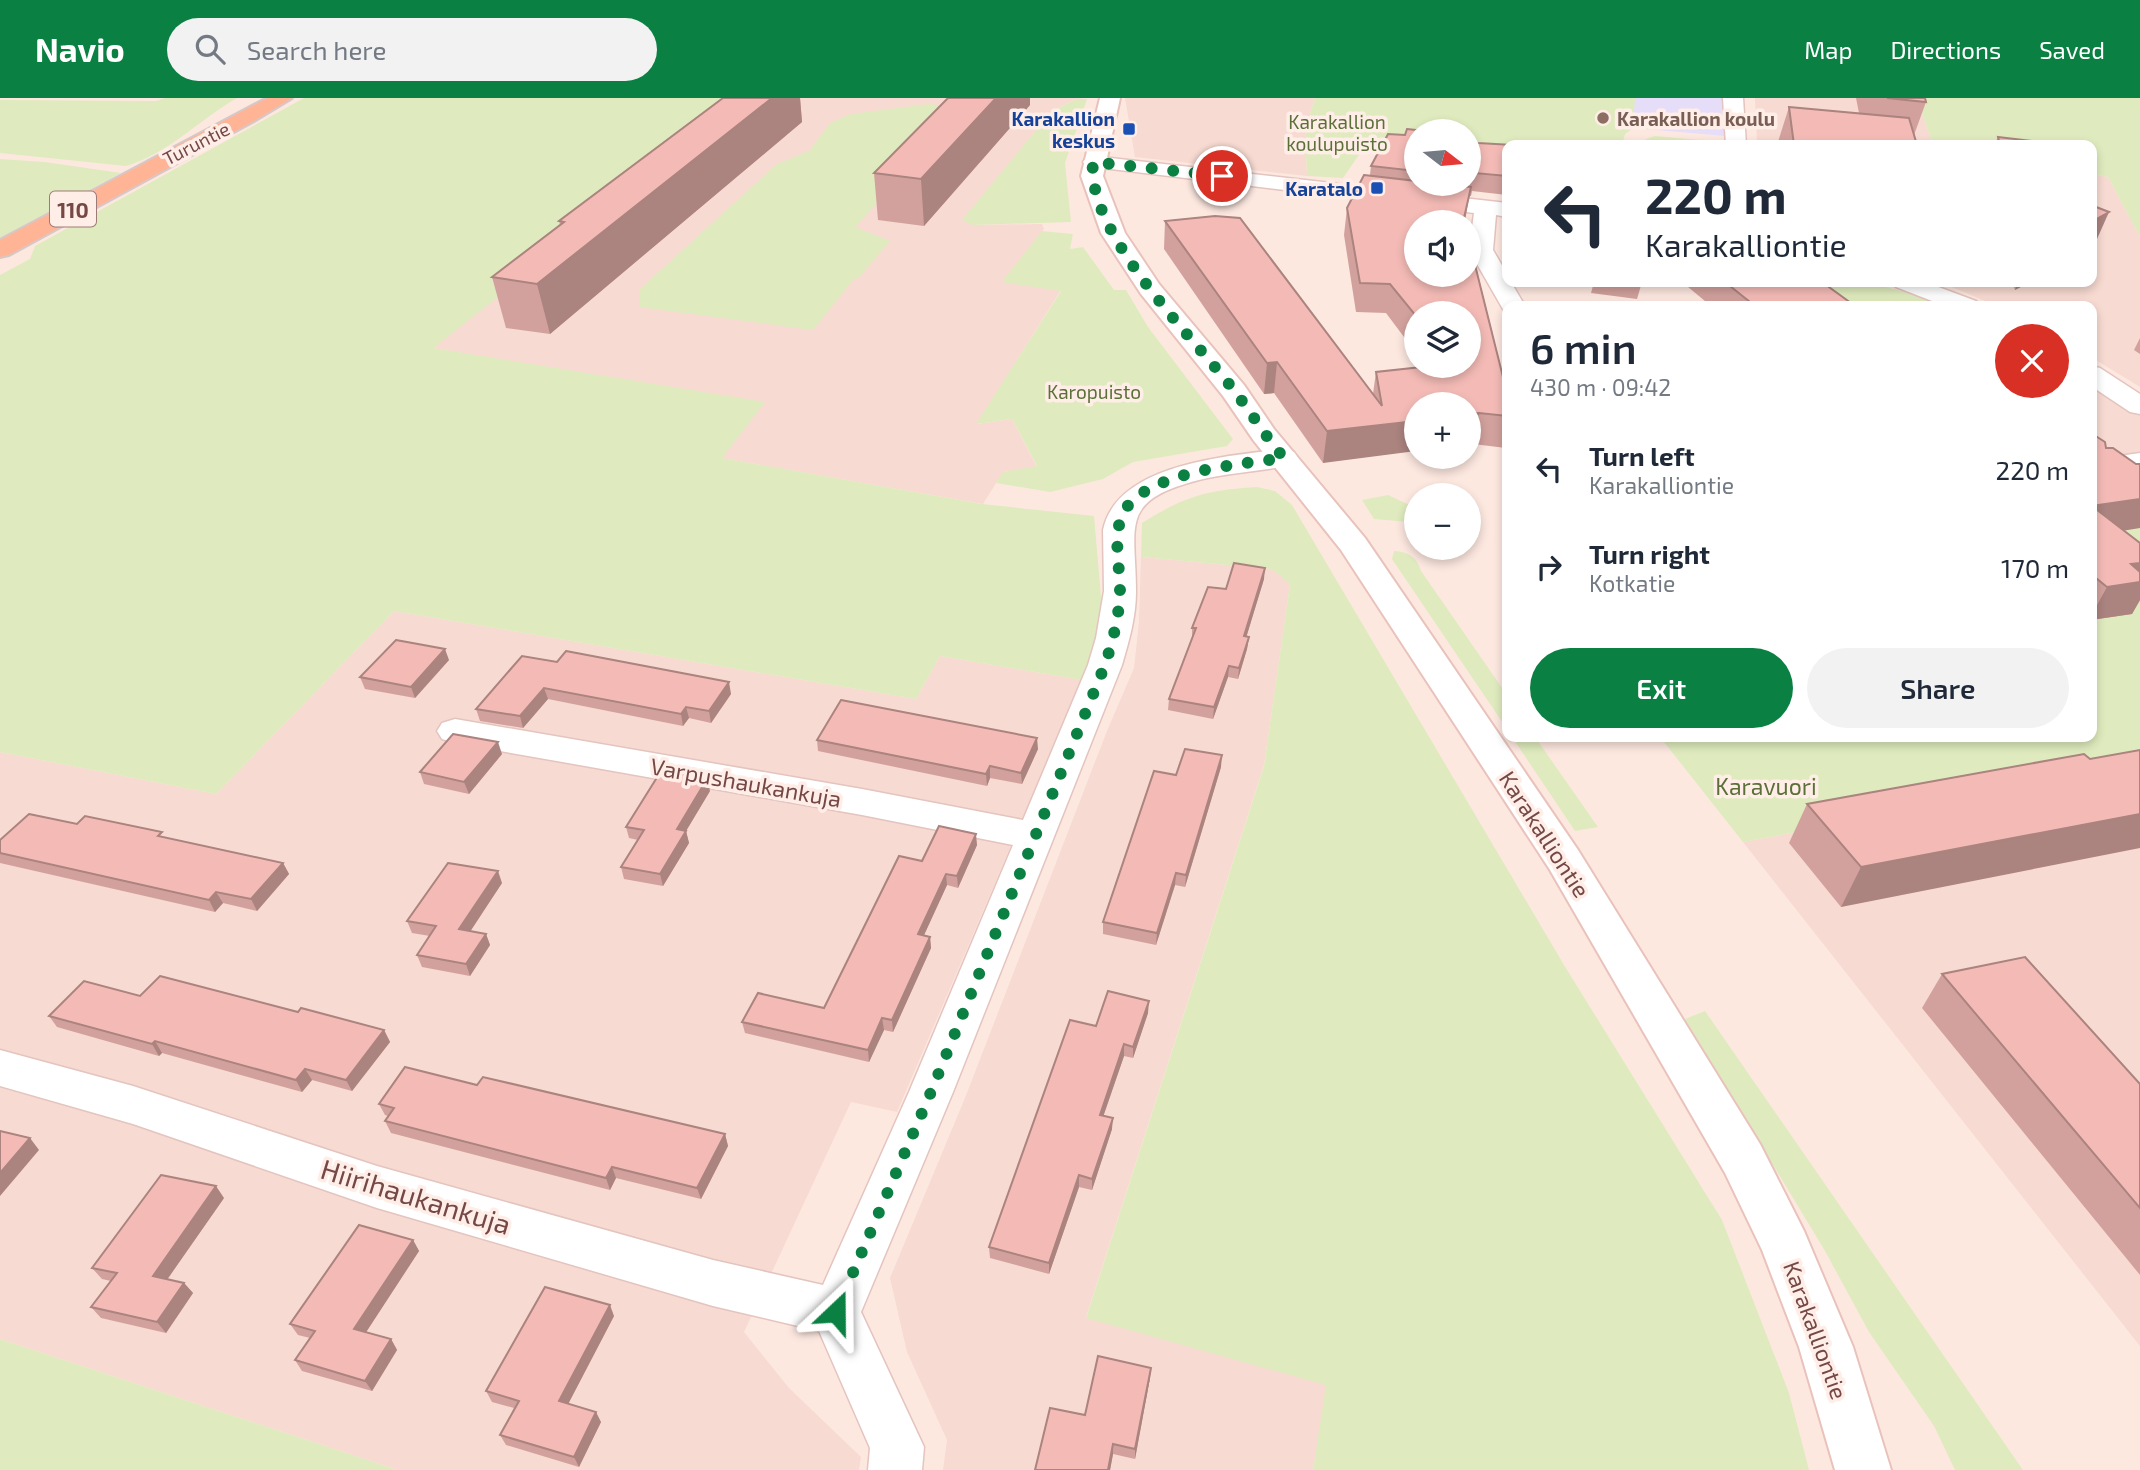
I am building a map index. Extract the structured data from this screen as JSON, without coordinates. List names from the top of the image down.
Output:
{
  "streets": {
    "main road": ["Turuntie", "110"],
    "street": ["Varpushaukankuja", "Karakalliontie", "Hiirihaukankuja"]
  },
  "parks": ["Karakallion koulupuisto", "Karopuisto", "Karavuori"],
  "places": {
    "other": ["Karakallion koulu"],
    "transit": ["Karakallion keskus", "Karatalo"]
  },
  "north": "right",
  "page": {
    "header": "Navio",
    "search": "Search here",
    "nav": ["Map", "Directions", "Saved"],
    "map_buttons": ["+", "−"],
    "turn": ["220 m", "Karakalliontie"],
    "heading": ["6 min", "430 m · 09:42"],
    "list": [
      {
        "name": "Turn left",
        "note": "Karakalliontie",
        "value": "220 m"
      },
      {
        "name": "Turn right",
        "note": "Kotkatie",
        "value": "170 m"
      }
    ],
    "buttons": ["Exit", "Share"]
  }
}
